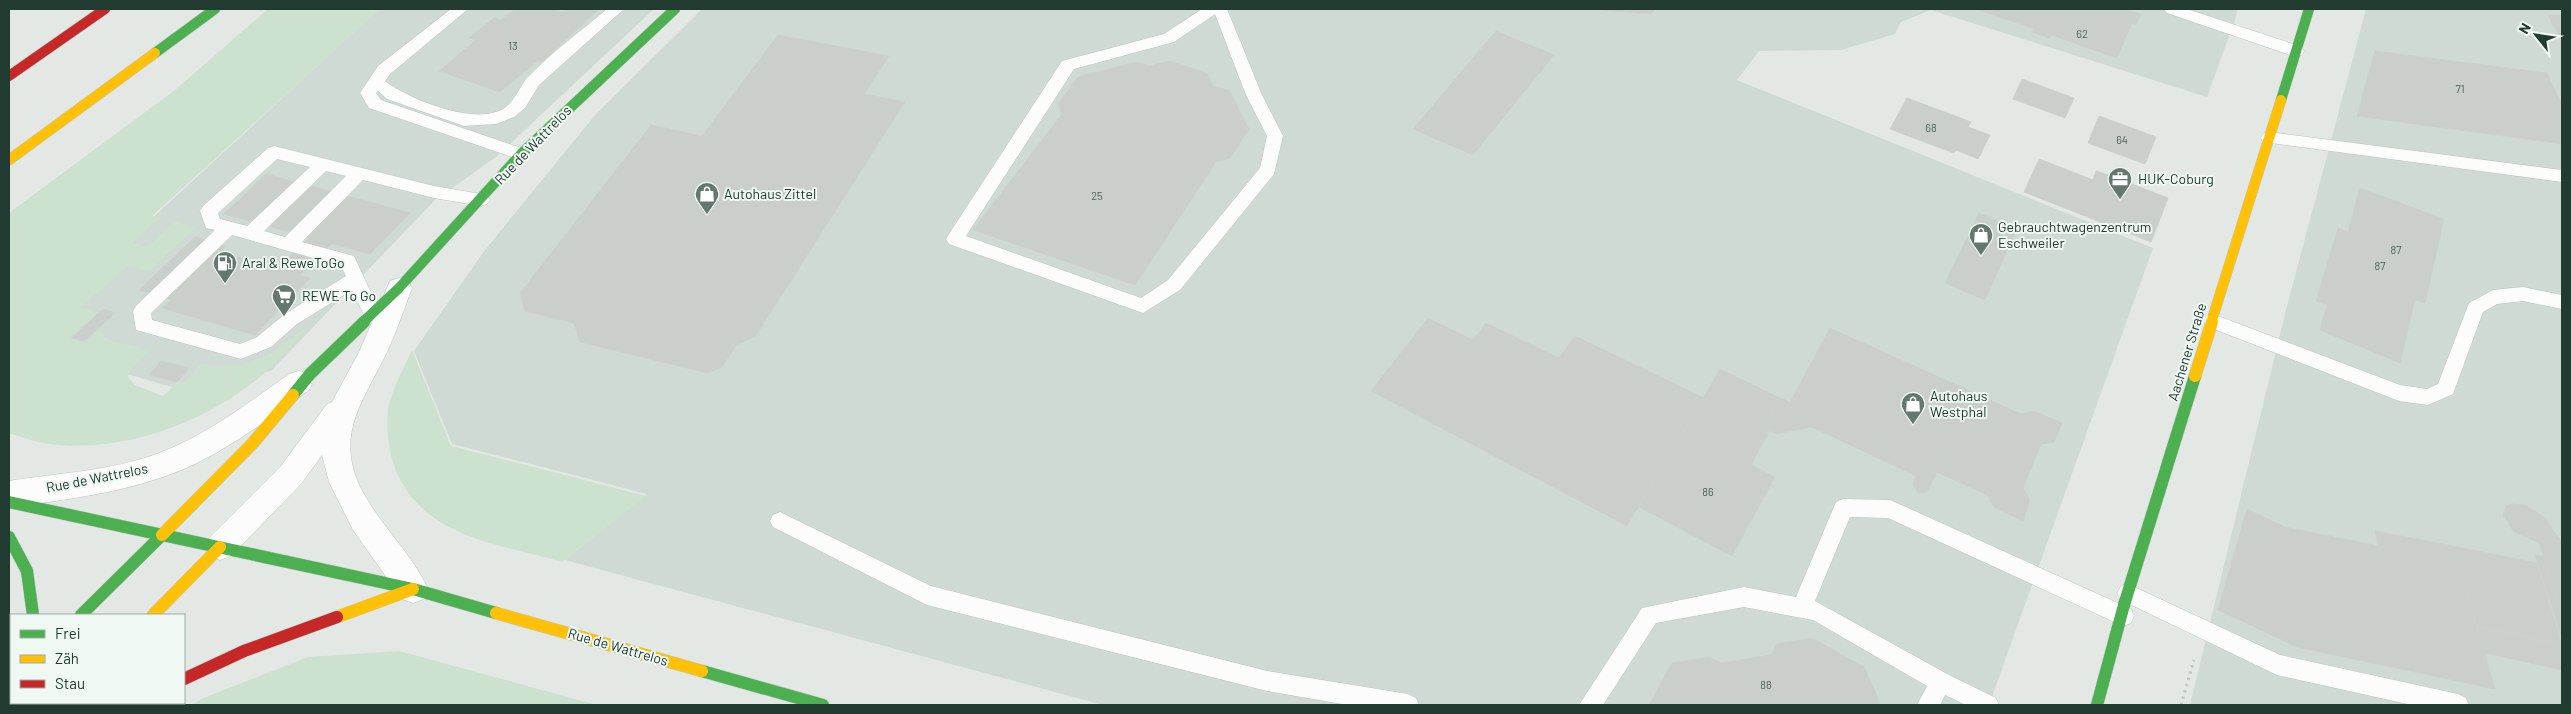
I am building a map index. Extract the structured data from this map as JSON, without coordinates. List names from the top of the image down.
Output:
{
  "streets": {
    "main road": ["Rue de Wattrelos", "Aachener Straße"]
  },
  "places": {
    "office": ["HUK-Coburg"],
    "shop": ["Autohaus Zittel", "Gebrauchtwagenzentrum Eschweiler", "Autohaus Westphal"],
    "fuel station": ["Aral & ReweToGo"],
    "supermarket": ["REWE To Go"]
  },
  "house_numbers": [
    "62",
    "13",
    "71",
    "68",
    "64",
    "25",
    "87",
    "87",
    "86",
    "88"
  ],
  "legend": ["Frei", "Zäh", "Stau"],
  "north": "top left"
}
